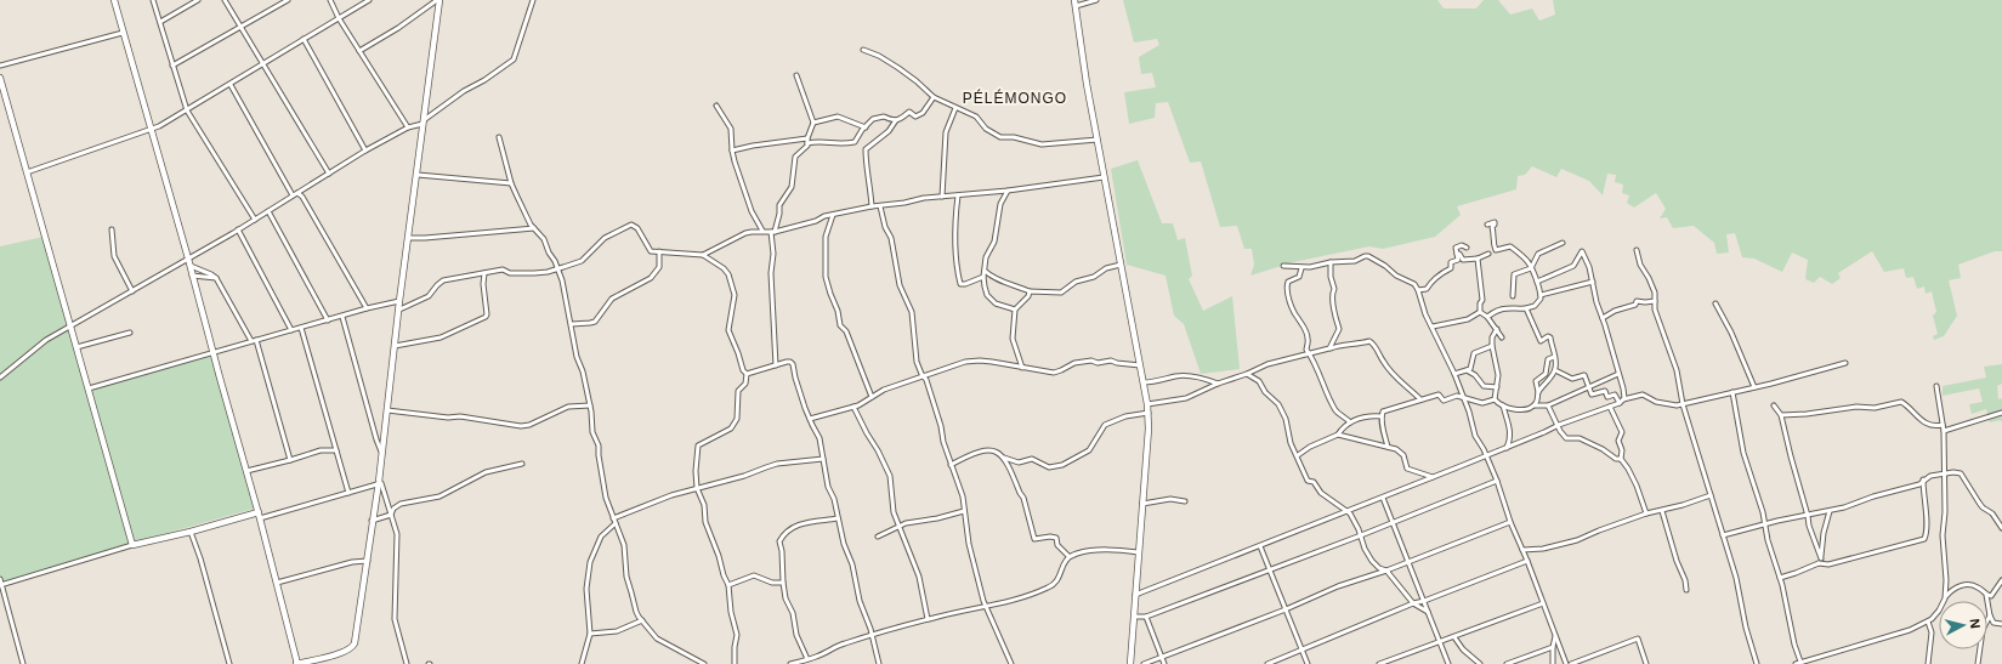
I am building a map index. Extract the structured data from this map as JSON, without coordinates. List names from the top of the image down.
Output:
{
  "districts": ["PÉLÉMONGO"],
  "north": "right"
}
